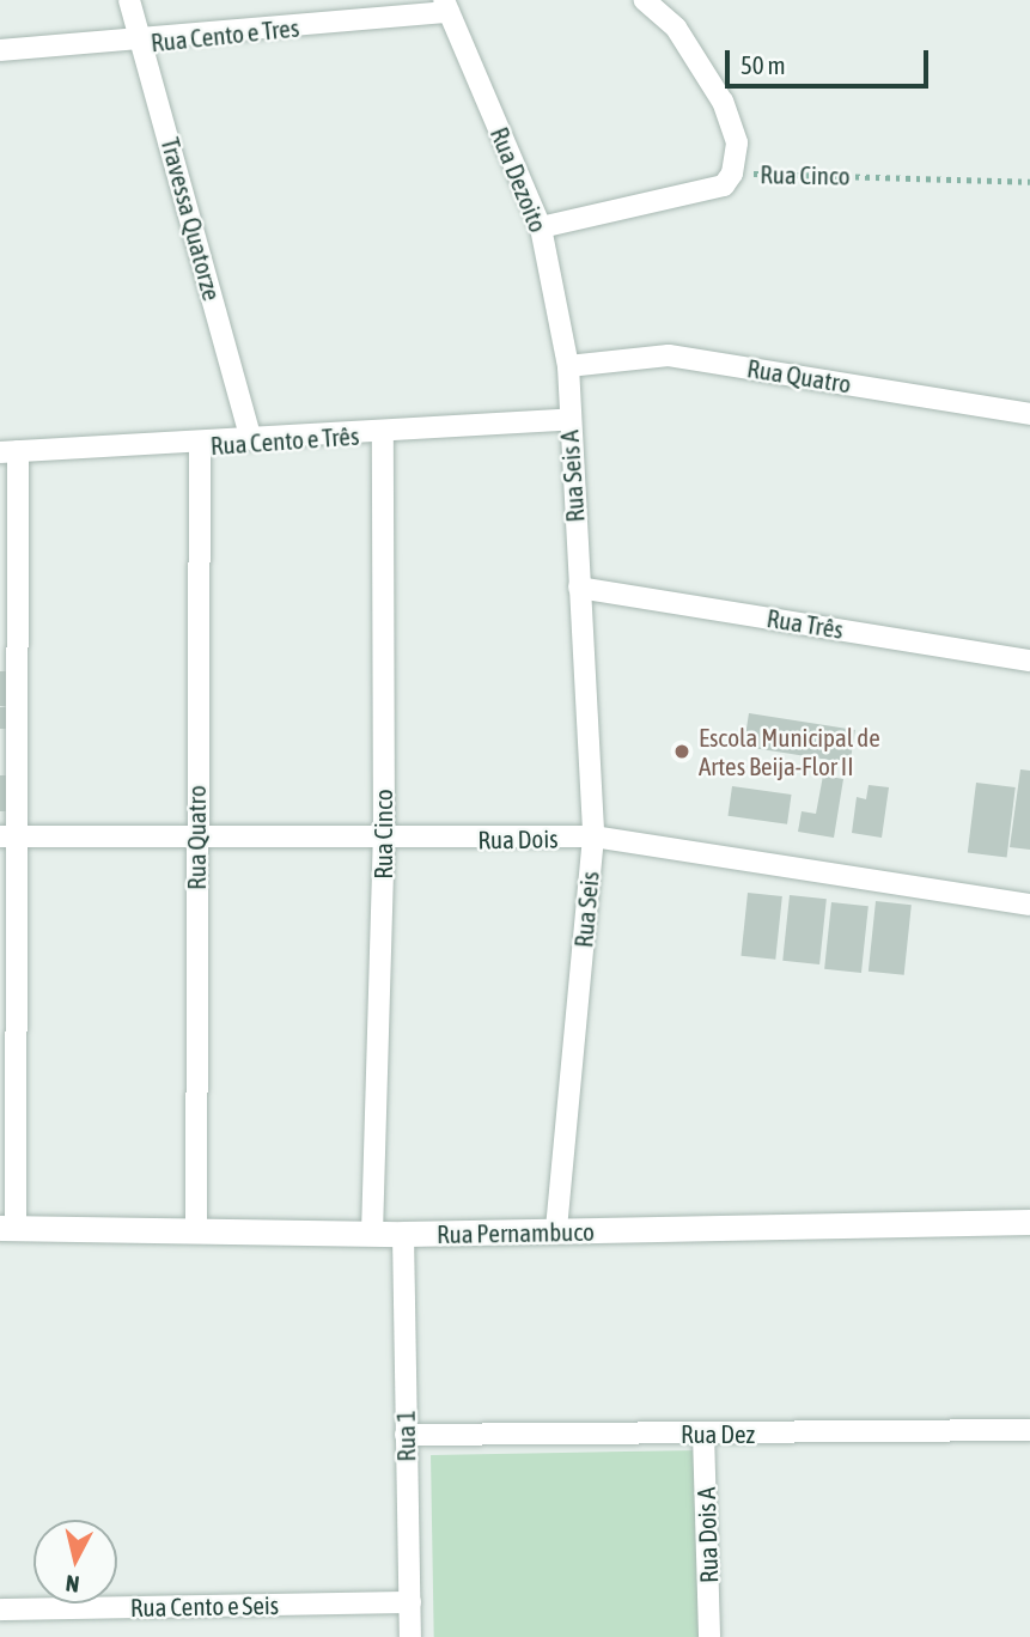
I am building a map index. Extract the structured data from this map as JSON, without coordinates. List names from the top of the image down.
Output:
{
  "streets": {
    "street": [
      "Rua Cento e Tres",
      "Rua Cinco",
      "Rua Dezoito",
      "Travessa Quatorze",
      "Rua Quatro",
      "Rua Cento e Três",
      "Rua Seis A",
      "Rua Três",
      "Rua Dois",
      "Rua Seis",
      "Rua Pernambuco",
      "Rua Dez",
      "Rua 1",
      "Rua Dois A",
      "Rua Cento e Seis"
    ]
  },
  "crossings": [
    ["Rua Cento e Tres", "Rua Dezoito"],
    ["Rua Cento e Tres", "Travessa Quatorze"],
    ["Rua Cinco", "Rua Dezoito"],
    ["Rua Cinco", "Rua Cento e Três"],
    ["Rua Cinco", "Rua Dois"],
    ["Rua Cinco", "Rua Pernambuco"],
    ["Rua Dezoito", "Rua Quatro"],
    ["Rua Dezoito", "Rua Seis A"],
    ["Travessa Quatorze", "Rua Cento e Três"],
    ["Rua Quatro", "Rua Cento e Três"],
    ["Rua Quatro", "Rua Seis A"],
    ["Rua Quatro", "Rua Dois"],
    ["Rua Quatro", "Rua Pernambuco"],
    ["Rua Cento e Três", "Rua Seis A"],
    ["Rua Seis A", "Rua Três"],
    ["Rua Seis A", "Rua Seis"],
    ["Rua Três", "Rua Seis"],
    ["Rua Dois", "Rua Seis"],
    ["Rua Seis", "Rua Pernambuco"],
    ["Rua Pernambuco", "Rua 1"],
    ["Rua Dez", "Rua 1"],
    ["Rua Dez", "Rua Dois A"],
    ["Rua 1", "Rua Cento e Seis"]
  ],
  "places": ["Escola Municipal de Artes Beija-Flor II"],
  "scale_bar": "50 m",
  "north": "bottom"
}
